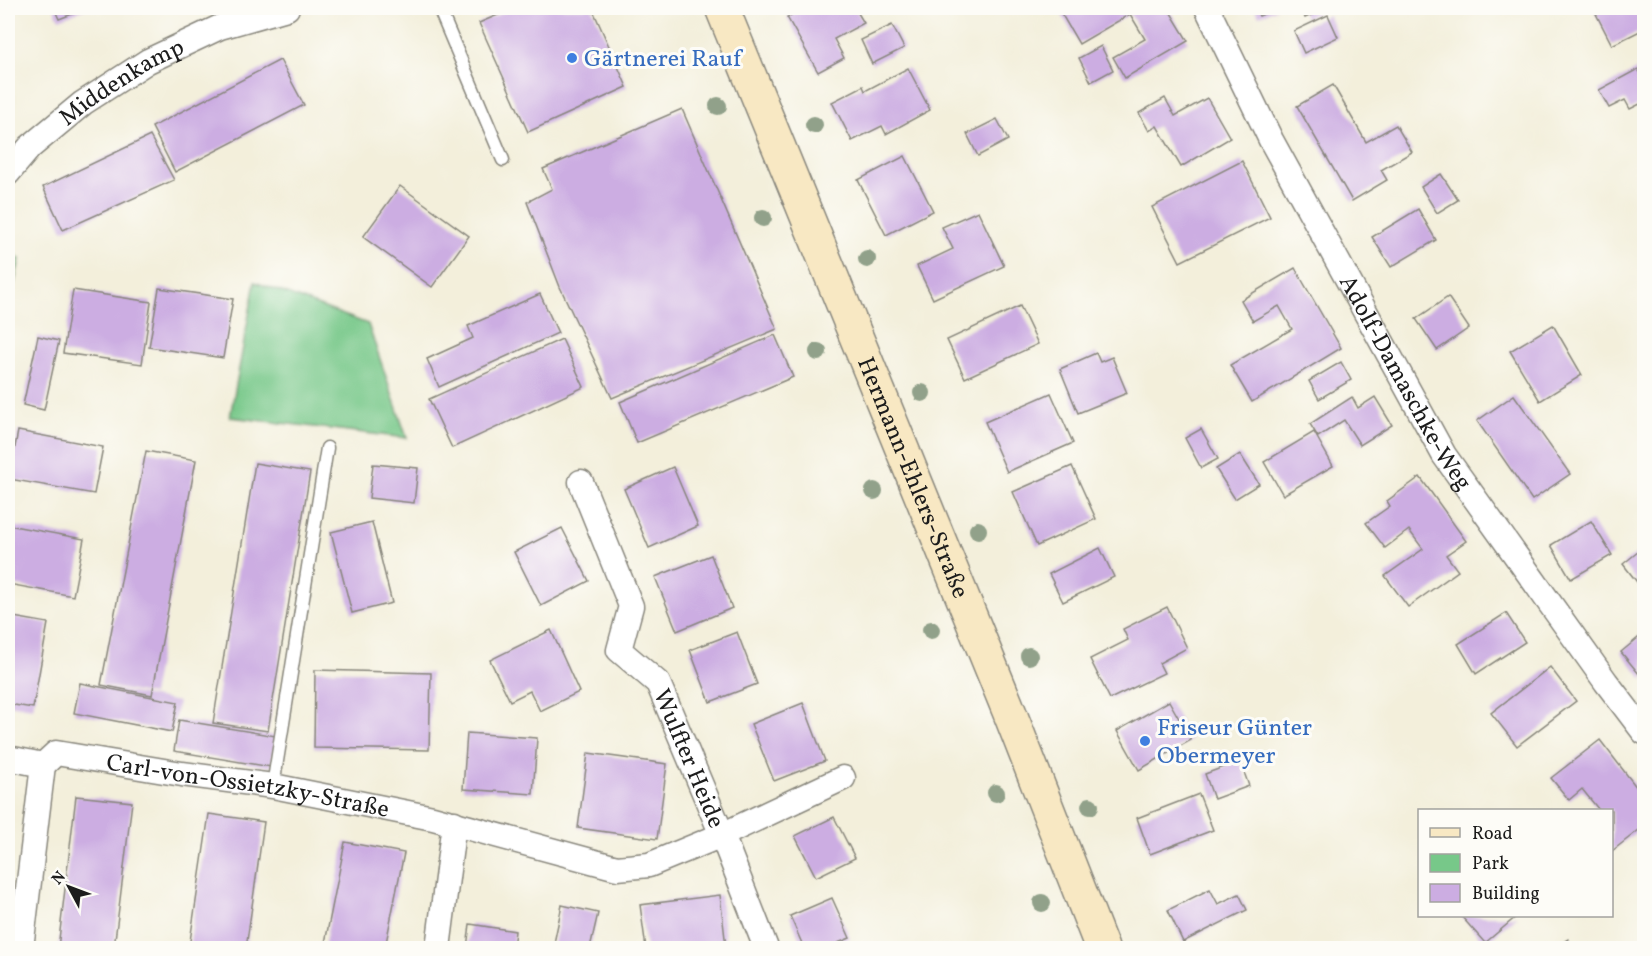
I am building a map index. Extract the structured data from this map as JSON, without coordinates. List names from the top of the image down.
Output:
{
  "streets": {
    "street": [
      "Middenkamp",
      "Adolf-Damaschke-Weg",
      "Hermann-Ehlers-Straße",
      "Wulfter Heide",
      "Carl-von-Ossietzky-Straße"
    ]
  },
  "crossings": [
    ["Wulfter Heide", "Carl-von-Ossietzky-Straße"]
  ],
  "places": ["Gärtnerei Rauf", "Friseur Günter Obermeyer"],
  "legend": ["Road", "Park", "Building"],
  "north": "top left"
}
